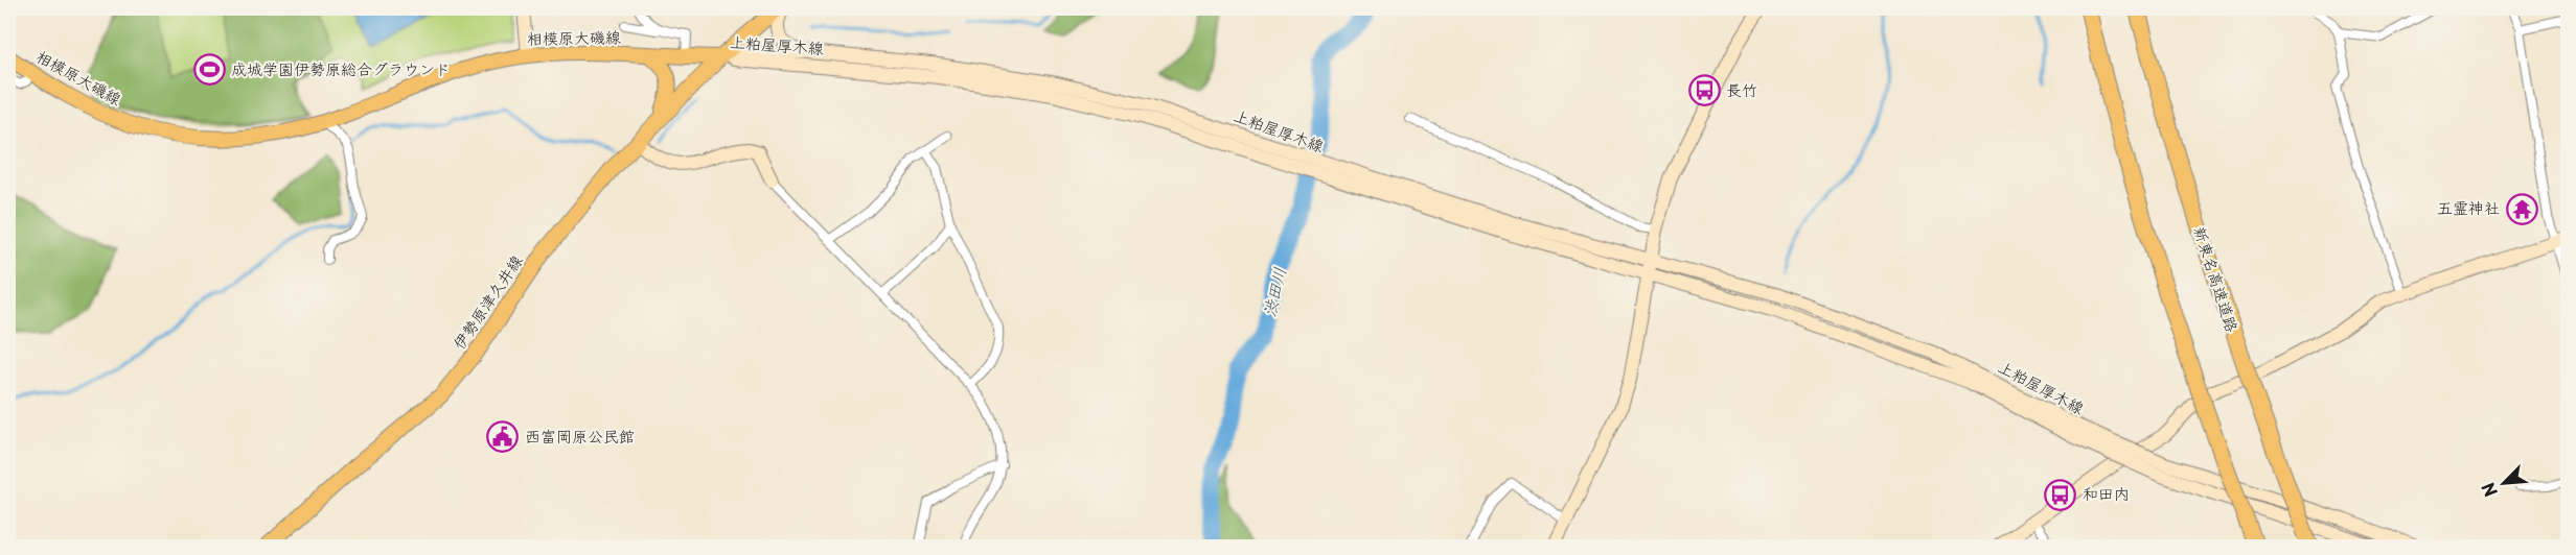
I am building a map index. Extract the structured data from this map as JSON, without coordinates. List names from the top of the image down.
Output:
{
  "streets": {
    "highway": ["新東名高速道路"],
    "main road": ["相模原大磯線", "上粕屋厚木線", "伊勢原津久井線"]
  },
  "crossings": [
    ["相模原大磯線", "上粕屋厚木線"],
    ["相模原大磯線", "伊勢原津久井線"],
    ["上粕屋厚木線", "伊勢原津久井線"]
  ],
  "water": ["渋田川"],
  "places": {
    "sports": ["成城学園伊勢原総合グラウンド"],
    "bus stop": ["長竹", "和田内"],
    "temple": ["五霊神社"],
    "public building": ["西富岡原公民館"]
  },
  "north": "bottom left"
}
